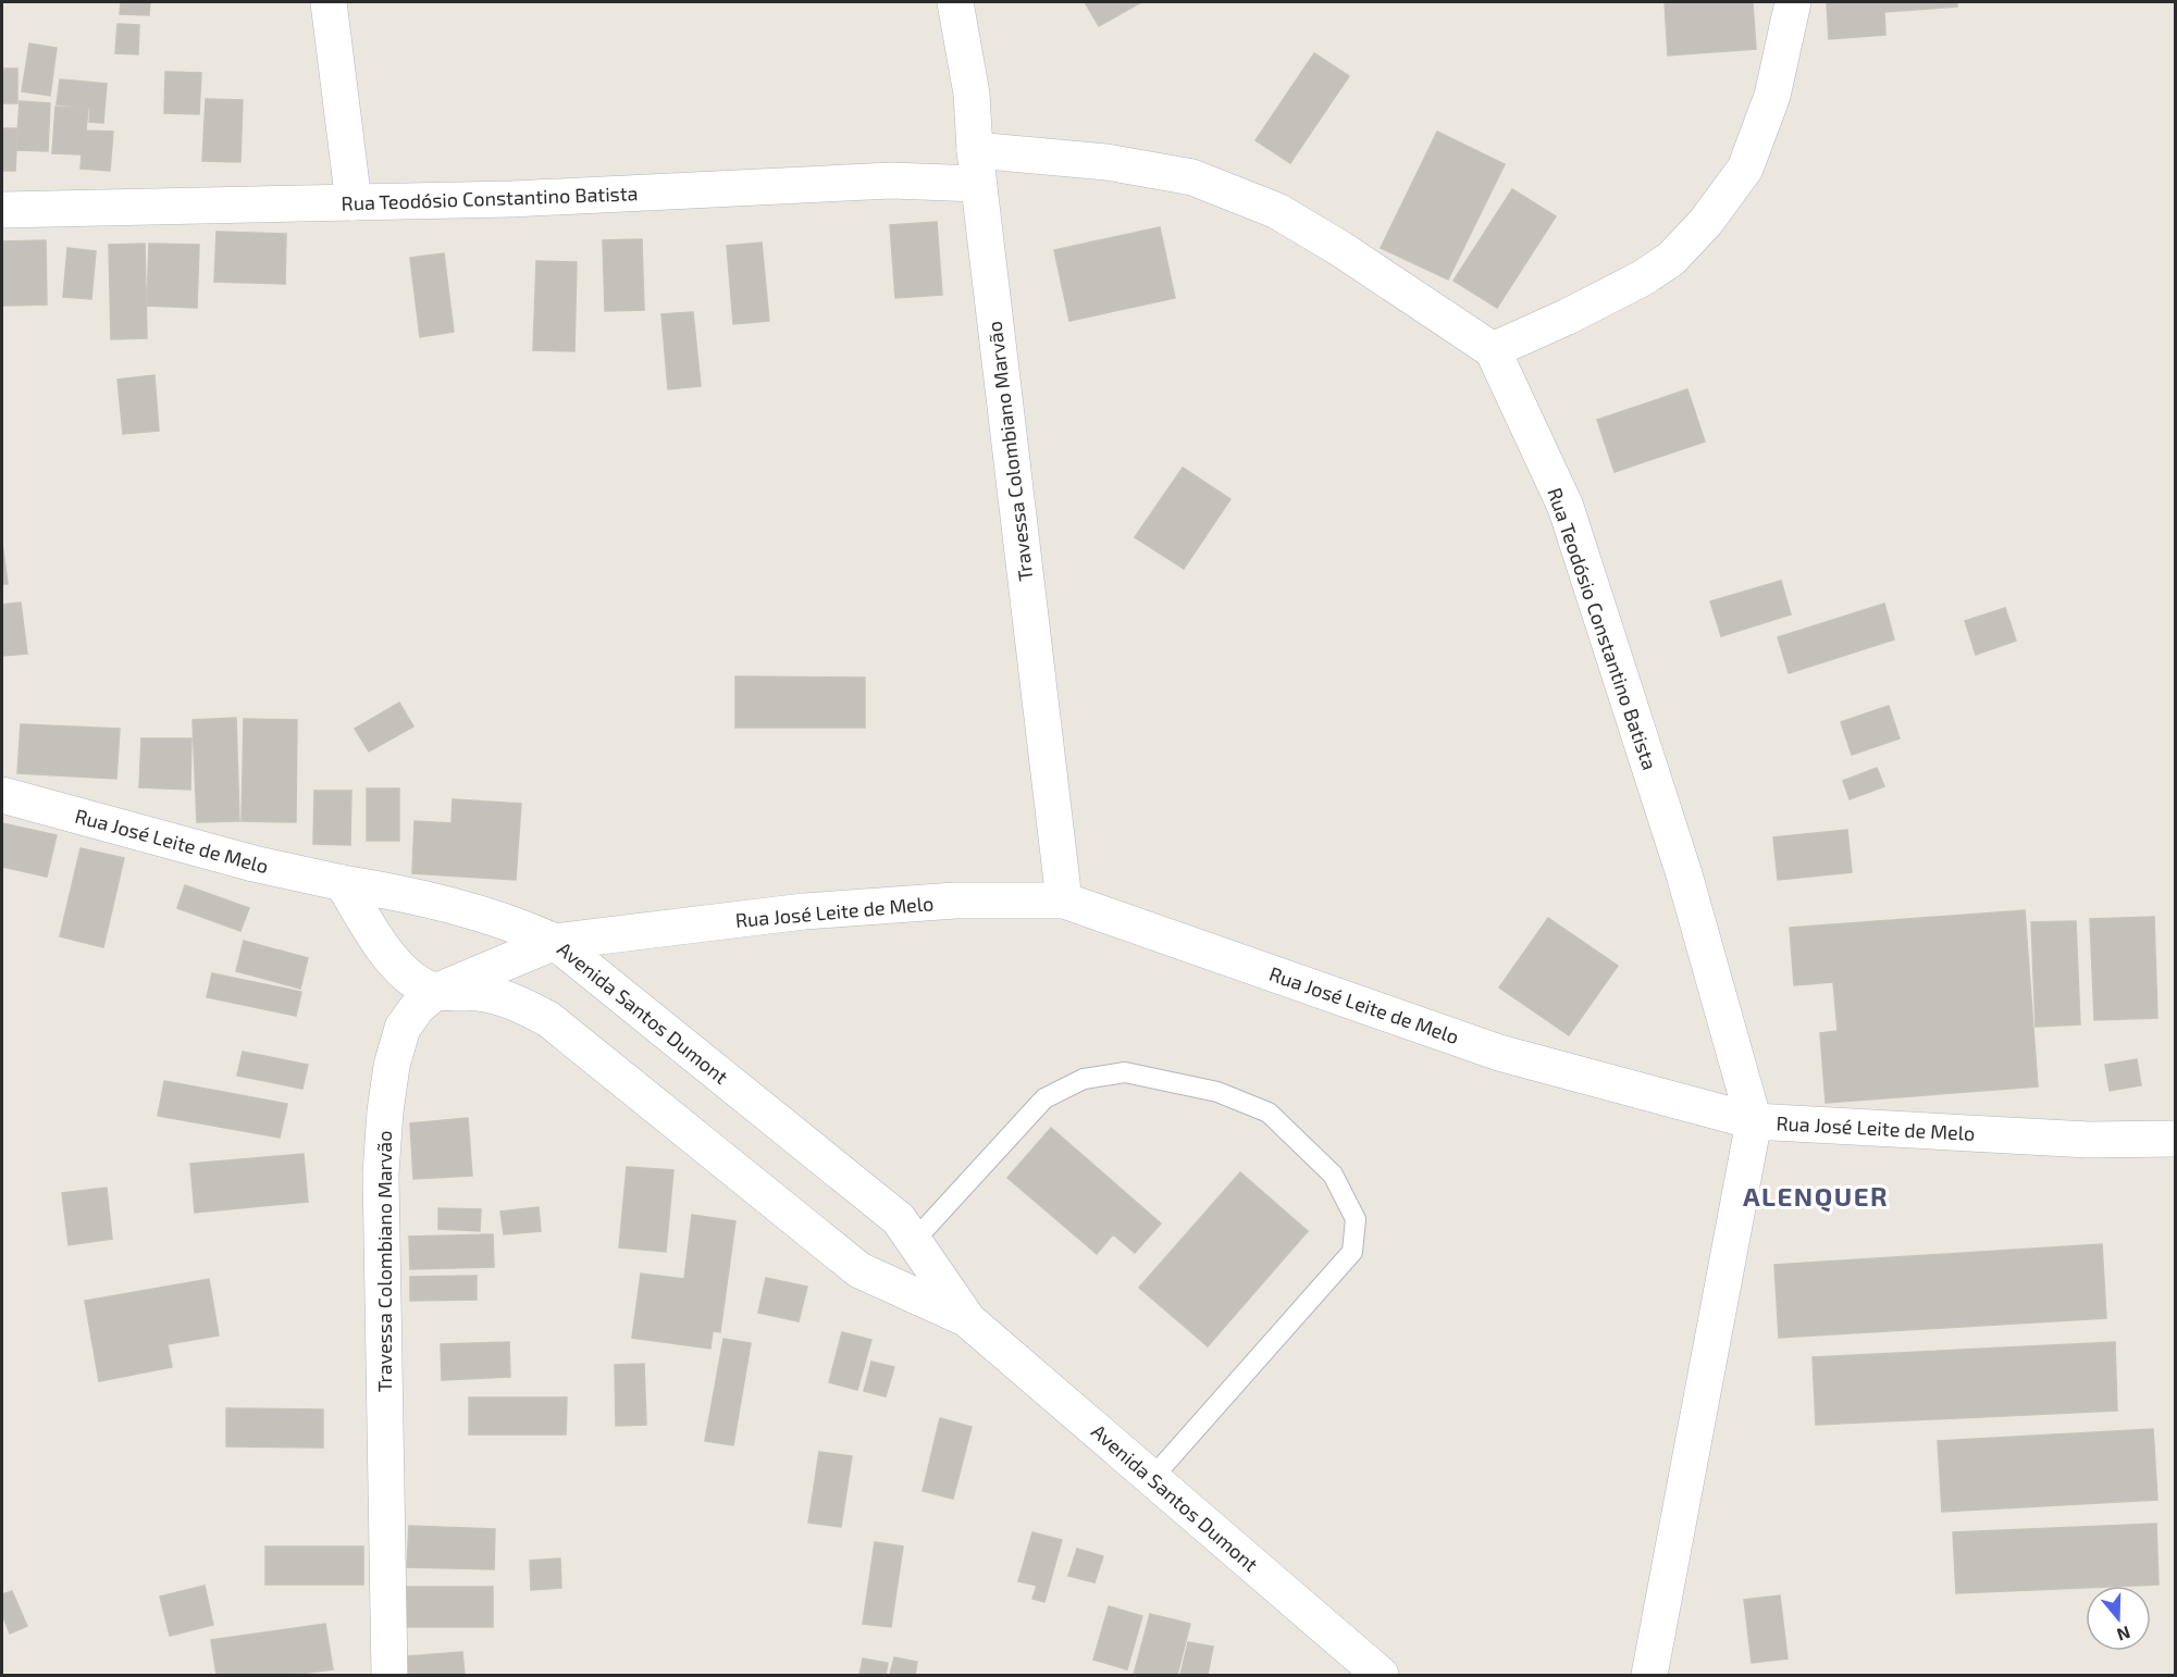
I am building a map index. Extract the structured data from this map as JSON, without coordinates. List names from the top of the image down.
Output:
{
  "streets": {
    "street": [
      "Rua Teodósio Constantino Batista",
      "Travessa Colombiano Marvão",
      "Rua José Leite de Melo",
      "Avenida Santos Dumont"
    ]
  },
  "crossings": [
    ["Rua Teodósio Constantino Batista", "Travessa Colombiano Marvão"],
    ["Rua Teodósio Constantino Batista", "Rua José Leite de Melo"],
    ["Travessa Colombiano Marvão", "Rua José Leite de Melo"],
    ["Travessa Colombiano Marvão", "Avenida Santos Dumont"],
    ["Rua José Leite de Melo", "Avenida Santos Dumont"]
  ],
  "districts": ["ALENQUER"],
  "north": "bottom"
}
